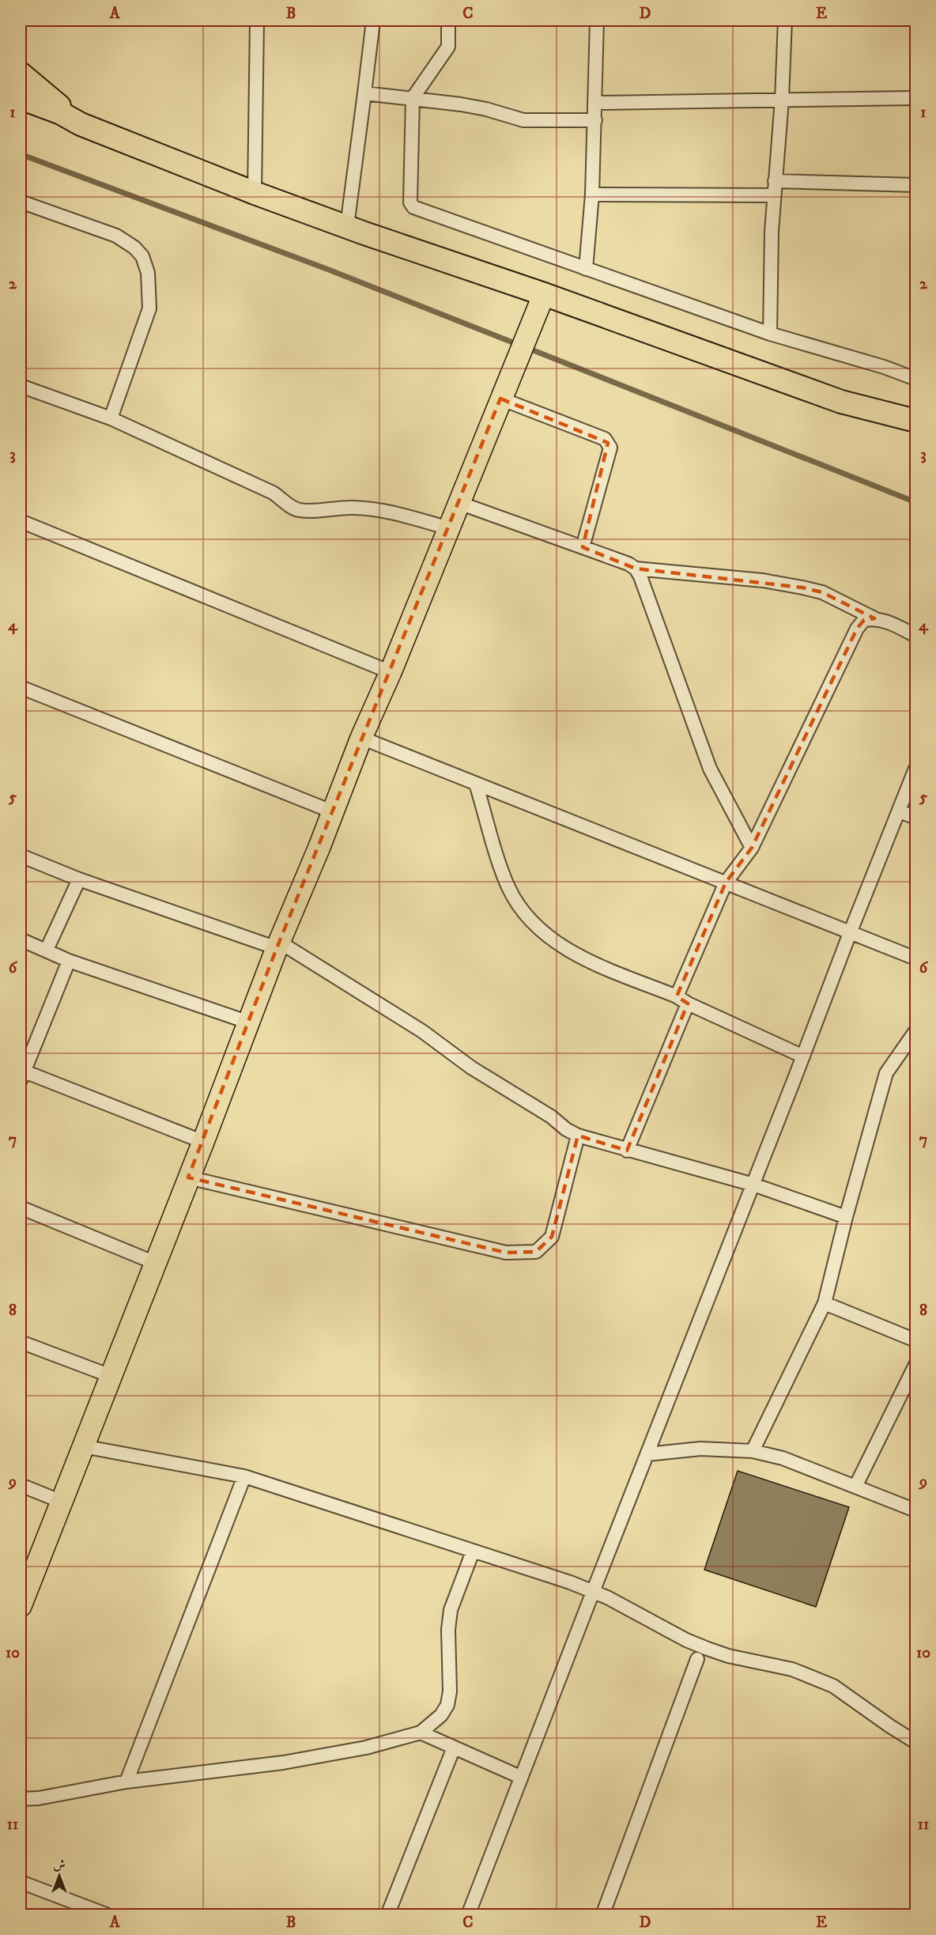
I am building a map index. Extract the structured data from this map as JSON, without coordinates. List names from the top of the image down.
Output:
{
  "north": "top",
  "grid": {
    "columns": [
      "A",
      "B",
      "C",
      "D",
      "E"
    ],
    "rows": [
      "1",
      "2",
      "3",
      "4",
      "5",
      "6",
      "7",
      "8",
      "9",
      "10",
      "11"
    ]
  }
}
